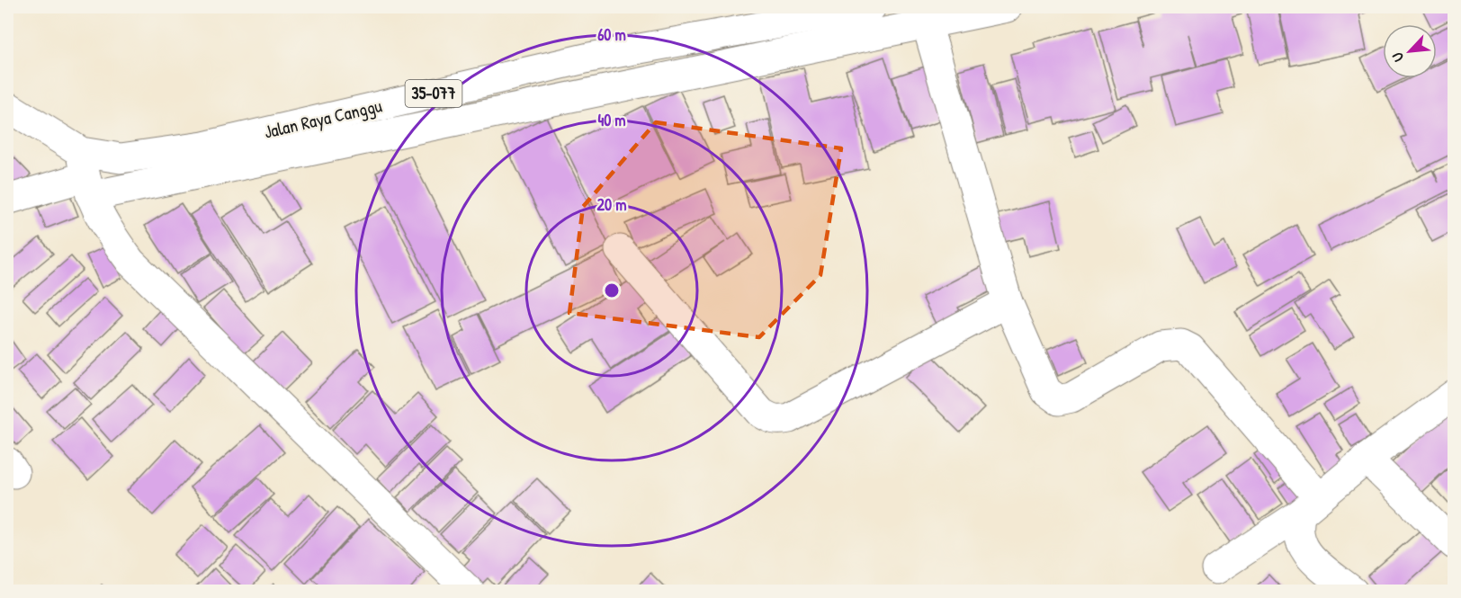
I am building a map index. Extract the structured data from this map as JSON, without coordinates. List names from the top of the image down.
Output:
{
  "streets": {
    "street": ["35-077", "Jalan Raya Canggu"]
  },
  "north": "bottom left",
  "rings": ["60 m", "40 m", "20 m"]
}
